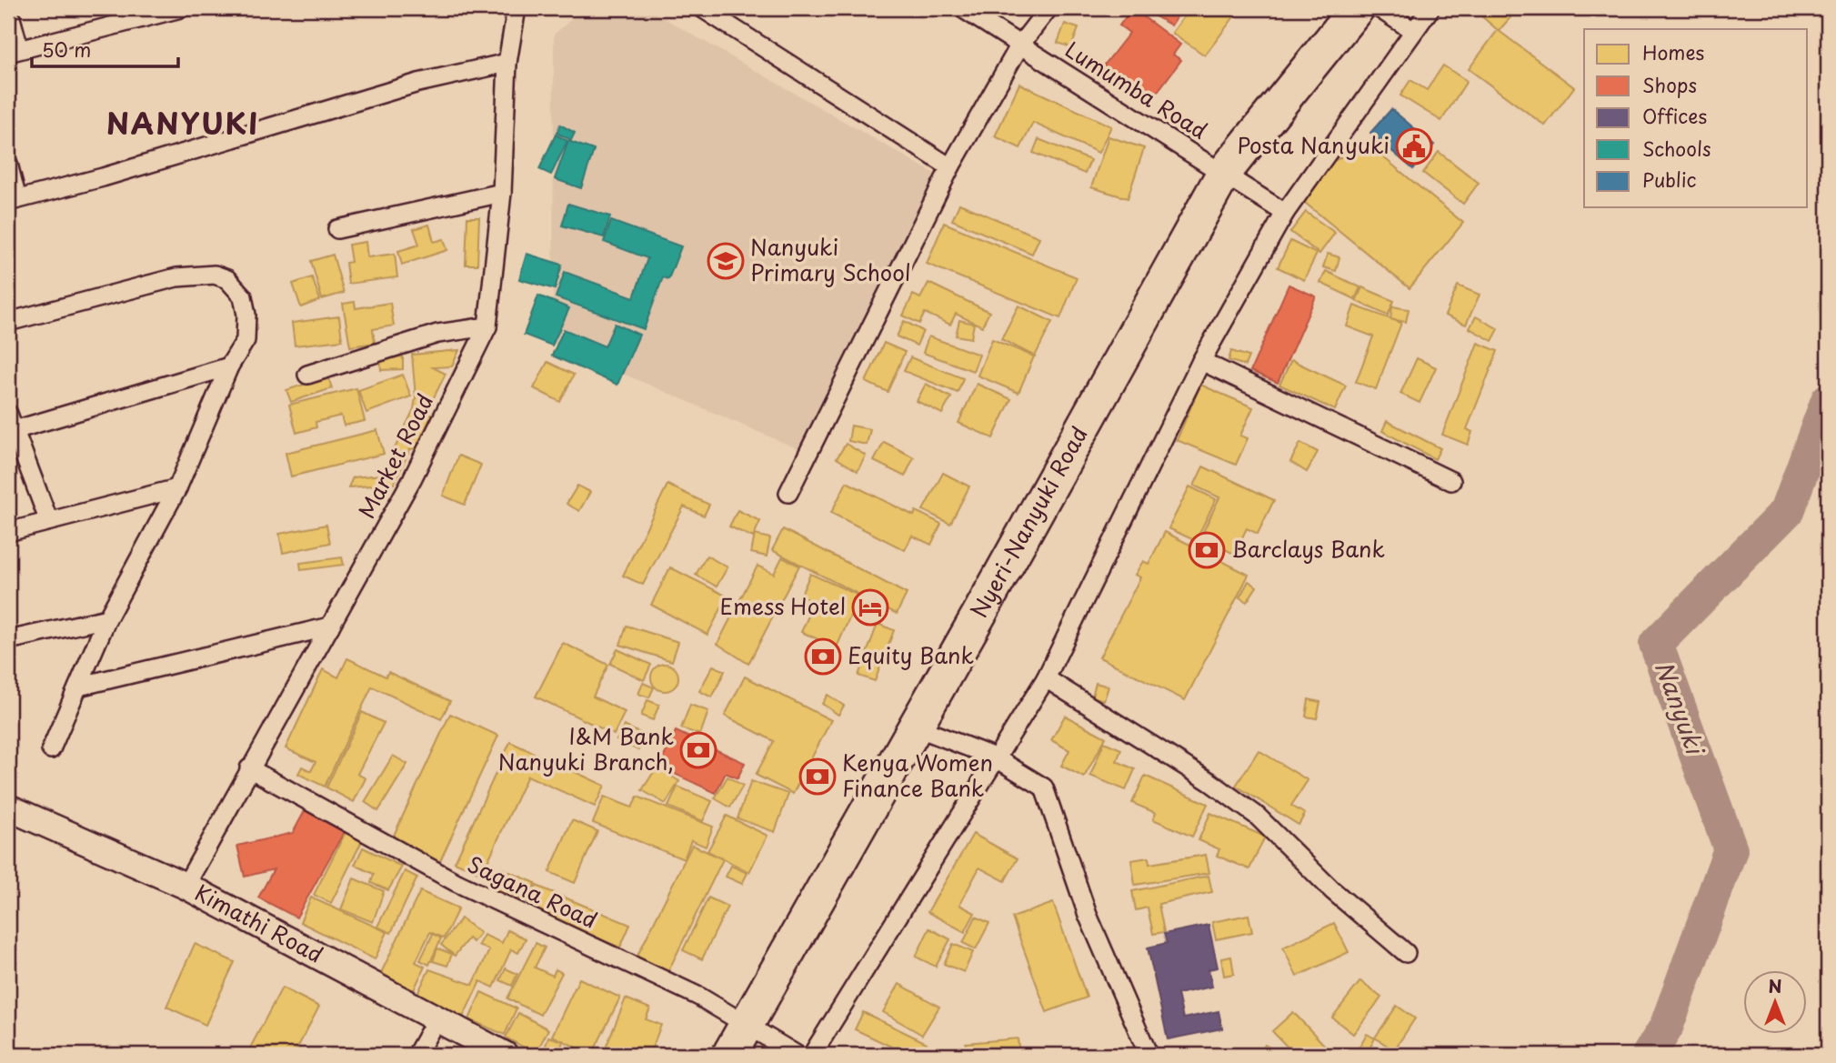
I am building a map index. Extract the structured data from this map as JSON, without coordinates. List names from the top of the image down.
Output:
{
  "streets": {
    "highway": ["Nyeri-Nanyuki Road"],
    "street": [
      "Lumumba Road",
      "Market Road",
      "Sagana Road",
      "Kimathi Road"
    ]
  },
  "crossings": [
    ["Lumumba Road", "Nyeri-Nanyuki Road"],
    ["Market Road", "Sagana Road"],
    ["Market Road", "Kimathi Road"],
    ["Nyeri-Nanyuki Road", "Sagana Road"]
  ],
  "districts": ["NANYUKI"],
  "water": ["Nanyuki"],
  "places": {
    "public building": ["Posta Nanyuki"],
    "school or university": ["Nanyuki Primary School"],
    "bank": [
      "Barclays Bank",
      "Equity Bank",
      "I&M Bank Nanyuki Branch,",
      "Kenya Women Finance Bank"
    ],
    "hotel": ["Emess Hotel"]
  },
  "legend": [
    "Homes",
    "Shops",
    "Offices",
    "Schools",
    "Public"
  ],
  "scale_bar": "50 m",
  "north": "top"
}
